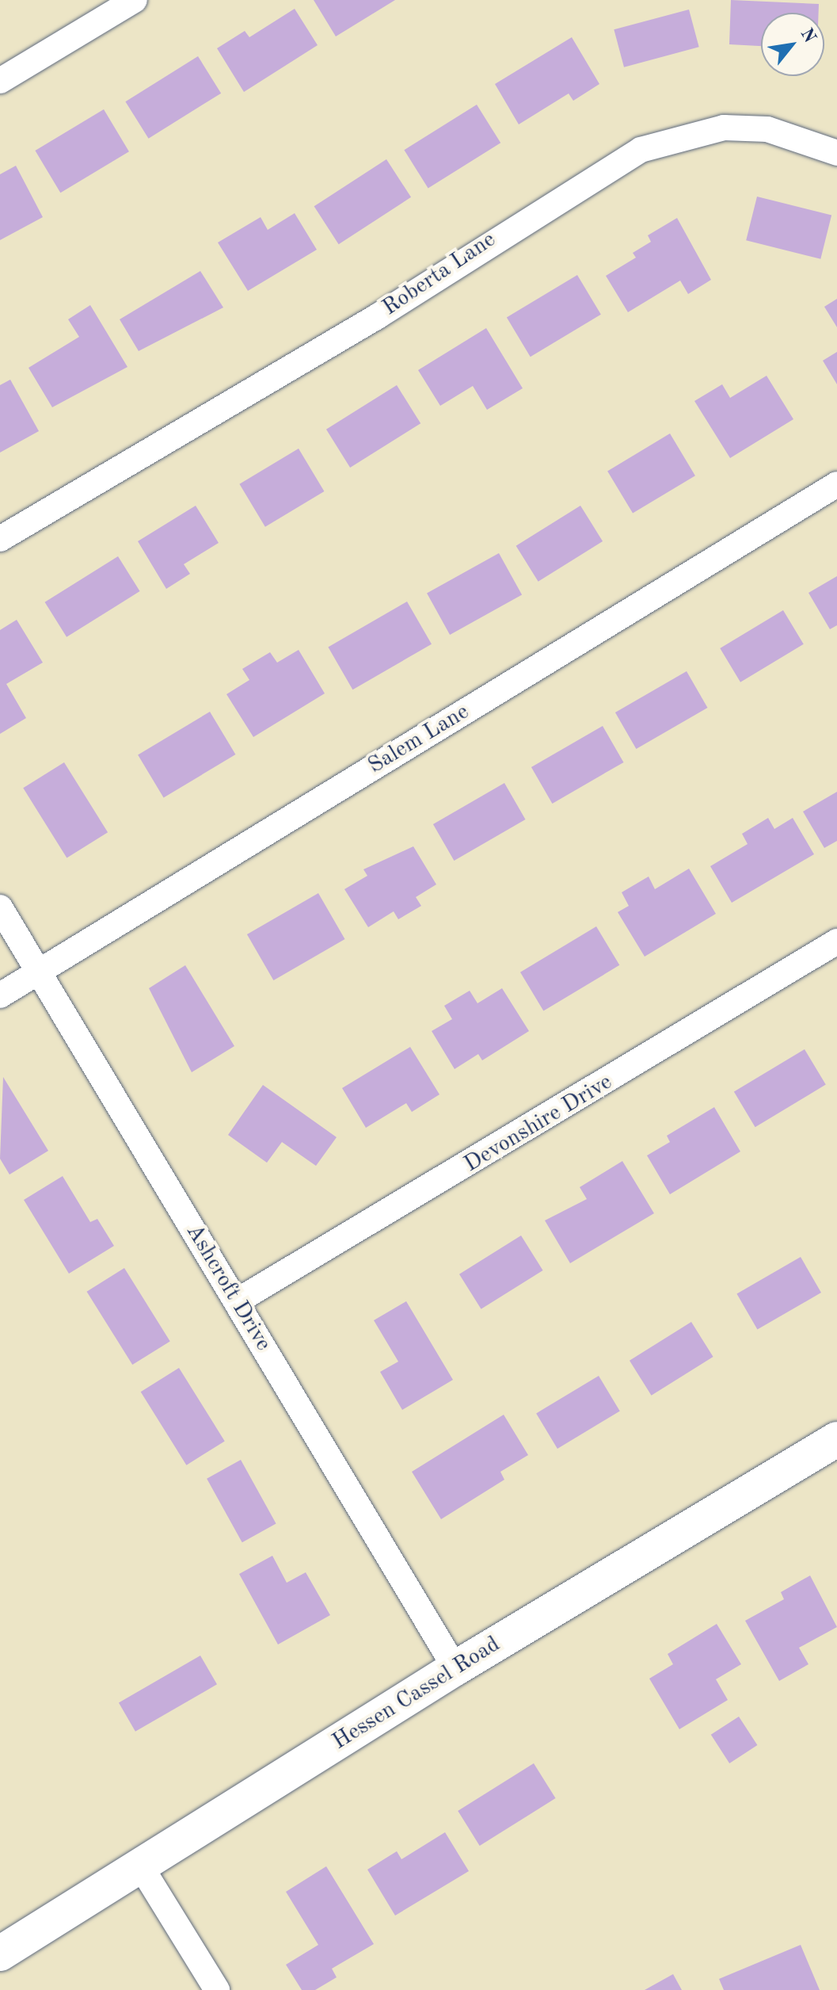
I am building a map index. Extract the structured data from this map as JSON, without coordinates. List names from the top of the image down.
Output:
{
  "streets": {
    "main road": ["Hessen Cassel Road"],
    "street": [
      "Roberta Lane",
      "Salem Lane",
      "Devonshire Drive",
      "Ashcroft Drive"
    ]
  },
  "crossings": [
    ["Salem Lane", "Ashcroft Drive"],
    ["Devonshire Drive", "Ashcroft Drive"],
    ["Ashcroft Drive", "Hessen Cassel Road"]
  ],
  "north": "top right"
}
